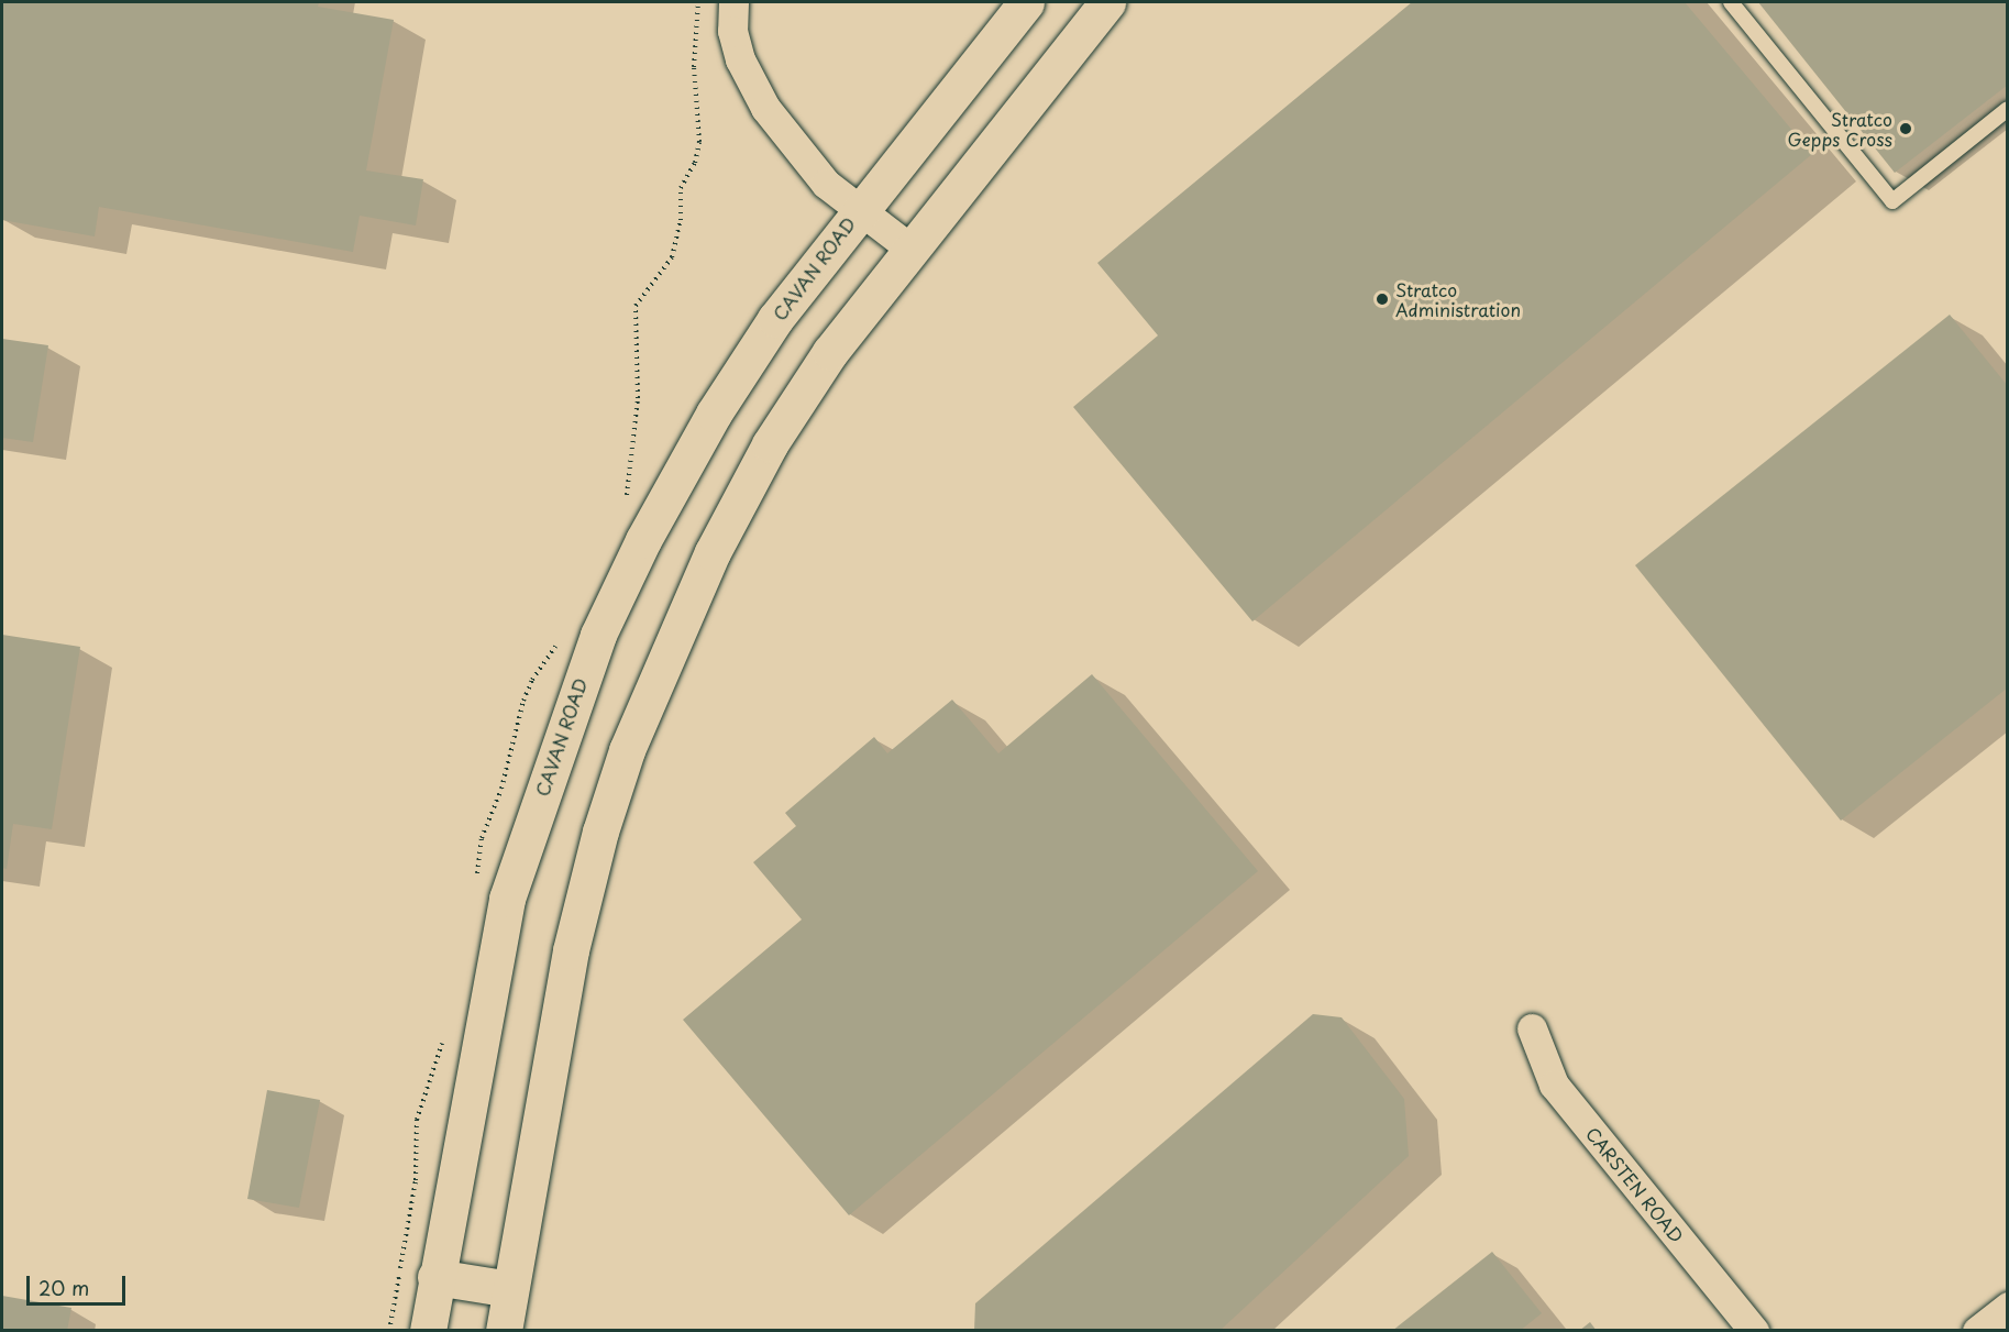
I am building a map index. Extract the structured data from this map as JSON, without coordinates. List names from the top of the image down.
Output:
{
  "streets": {
    "main road": ["CAVAN ROAD"],
    "street": ["CARSTEN ROAD"]
  },
  "places": ["Stratco Gepps Cross", "Stratco Administration"],
  "scale_bar": "20 m"
}
